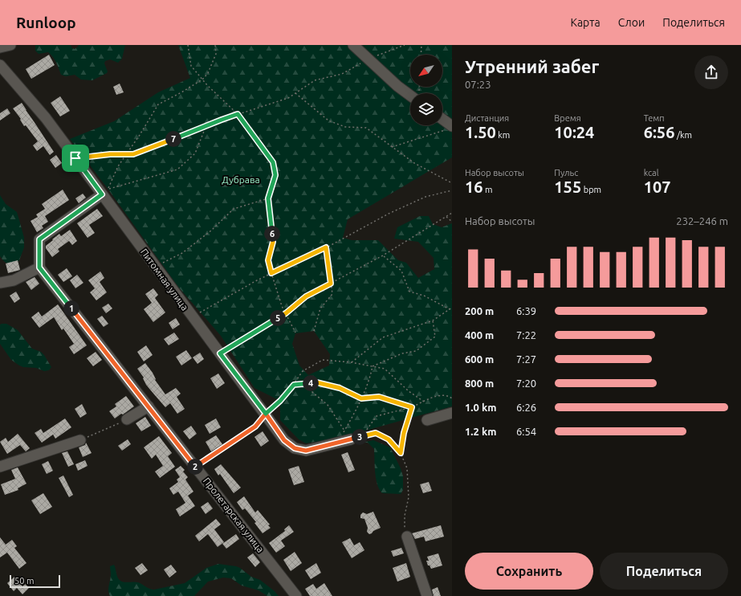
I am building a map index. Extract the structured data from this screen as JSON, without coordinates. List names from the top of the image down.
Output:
{
  "streets": {
    "street": ["Питомная улица", "Пролетарская улица"]
  },
  "parks": ["Дубрава"],
  "scale_bar": "50 m",
  "north": "bottom left",
  "page": {
    "header": "Runloop",
    "nav": ["Карта", "Слои", "Поделиться"],
    "heading": ["Утренний забег", "07:23"],
    "stats": [
      ["Дистанция", "1.50 km"],
      ["Время", "10:24"],
      ["Темп", "6:56 /km"],
      ["Набор высоты", "16 m"],
      ["Пульс", "155 bpm"],
      ["kcal", "107"]
    ],
    "pins": [
      "7",
      "6",
      "1",
      "5",
      "4",
      "3",
      "2"
    ],
    "chart": ["Набор высоты", "232–246 m"],
    "list": [
      {
        "name": "200 m",
        "note": "6:39"
      },
      {
        "name": "400 m",
        "note": "7:22"
      },
      {
        "name": "600 m",
        "note": "7:27"
      },
      {
        "name": "800 m",
        "note": "7:20"
      },
      {
        "name": "1.0 km",
        "note": "6:26"
      },
      {
        "name": "1.2 km",
        "note": "6:54"
      }
    ],
    "buttons": ["Сохранить", "Поделиться"],
    "scale": "50 m"
  }
}
